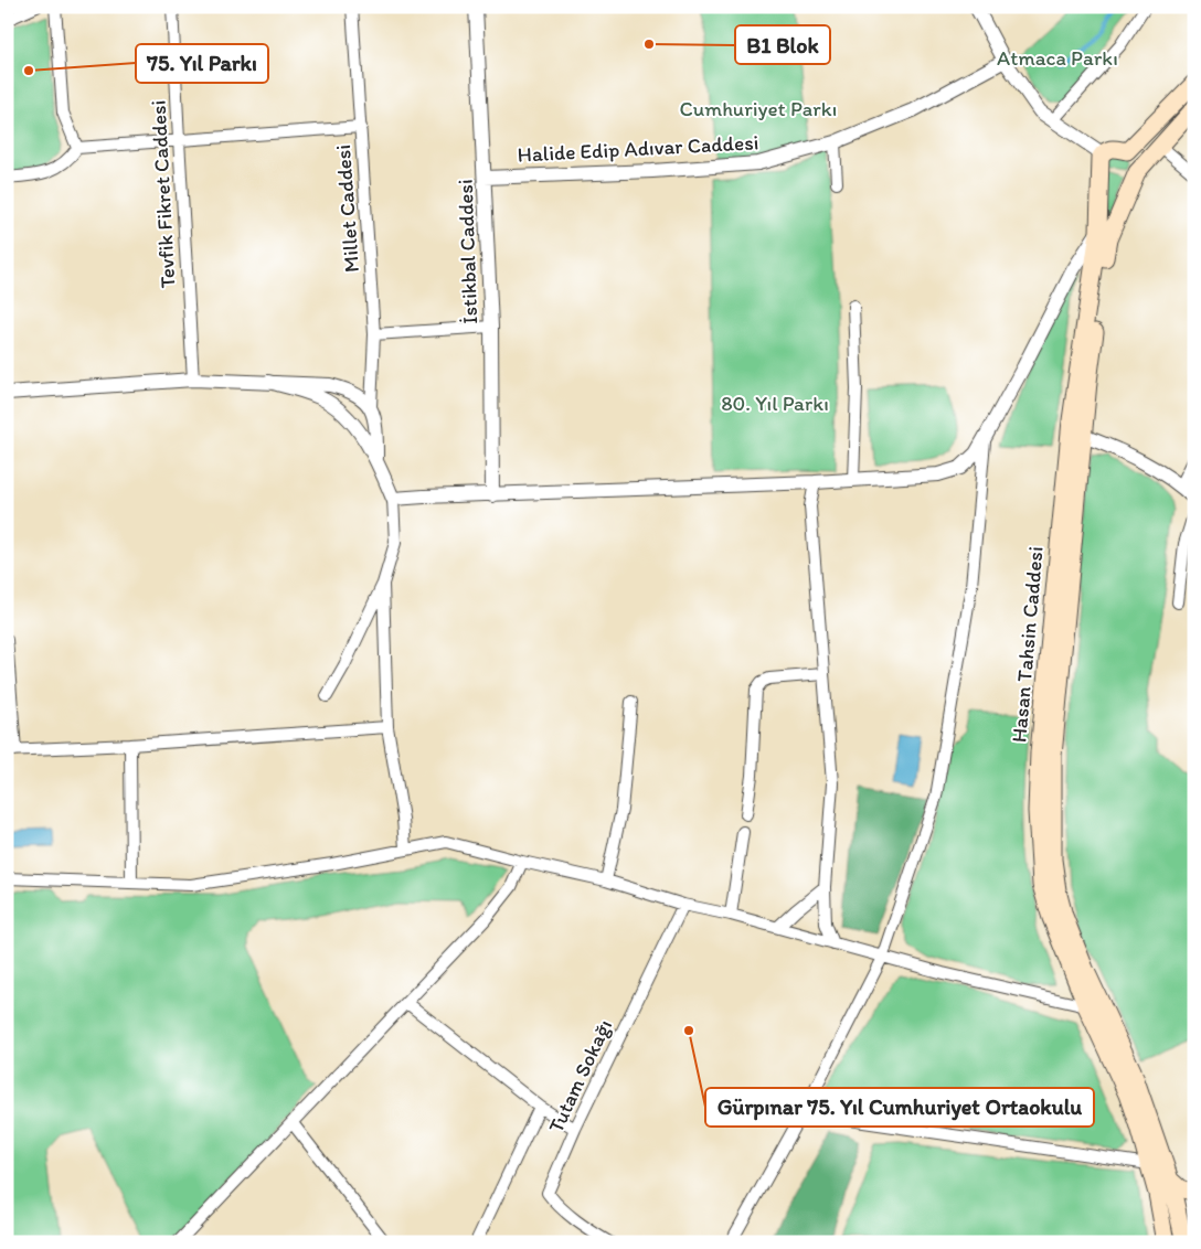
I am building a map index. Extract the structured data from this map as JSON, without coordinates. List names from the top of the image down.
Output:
{
  "streets": {
    "main road": ["Hasan Tahsin Caddesi"],
    "street": [
      "Halide Edip Adıvar Caddesi",
      "Tevfik Fikret Caddesi",
      "Millet Caddesi",
      "İstikbal Caddesi",
      "Tutam Sokağı"
    ]
  },
  "crossings": [
    ["Halide Edip Adıvar Caddesi", "İstikbal Caddesi"]
  ],
  "parks": ["Atmaca Parkı", "Cumhuriyet Parkı", "80. Yıl Parkı"],
  "places": ["B1 Blok", "75. Yıl Parkı", "Gürpınar 75. Yıl Cumhuriyet Ortaokulu"]
}
